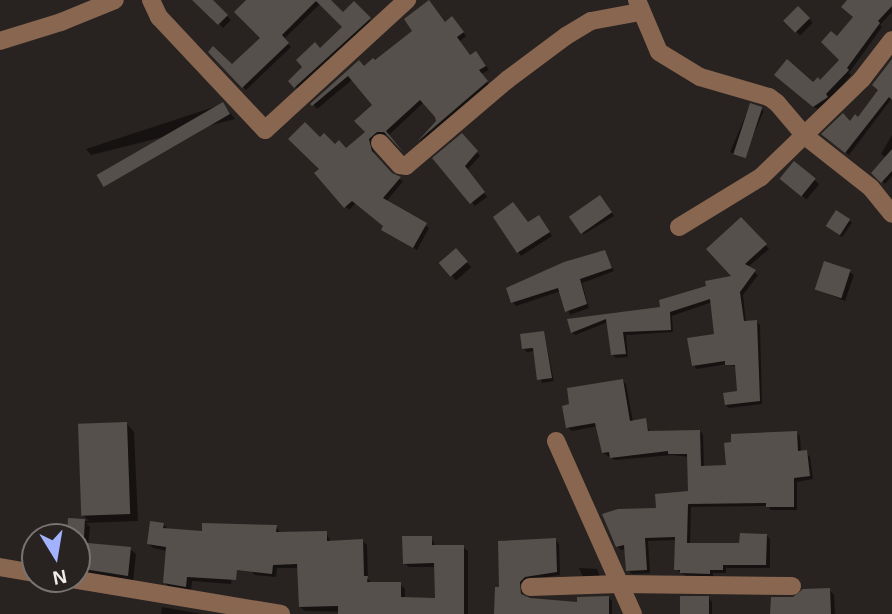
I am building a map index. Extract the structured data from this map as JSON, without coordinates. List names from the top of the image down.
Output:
{
  "north": "bottom"
}
